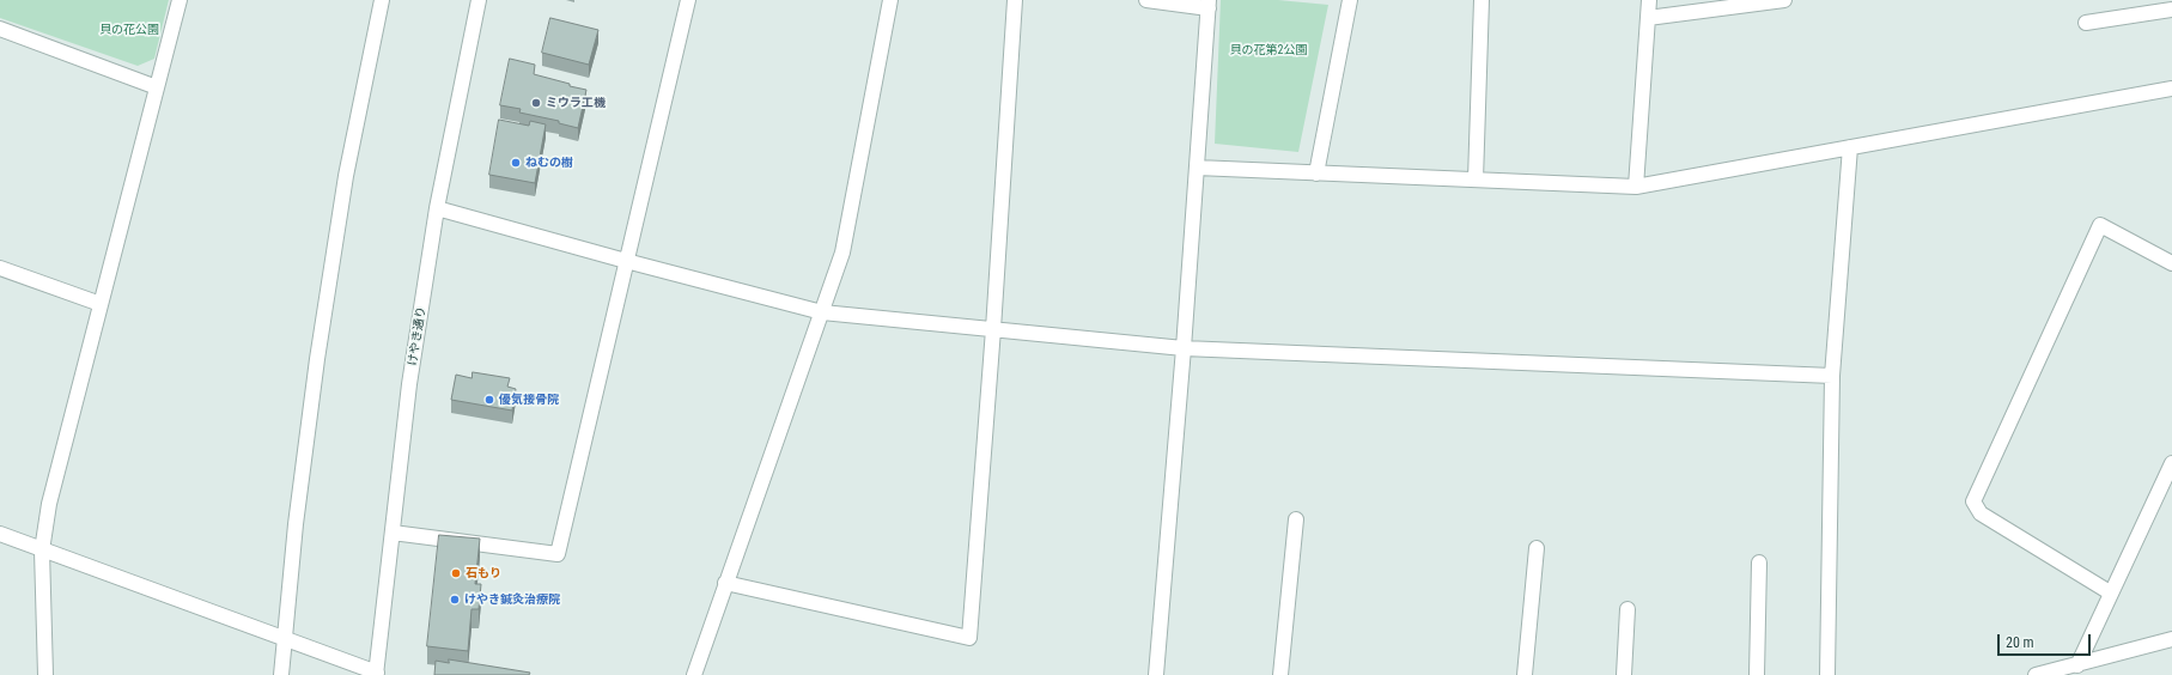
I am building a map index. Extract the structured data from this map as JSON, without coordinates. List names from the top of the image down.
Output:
{
  "streets": {
    "street": ["けやき通り"]
  },
  "parks": ["貝の花公園", "貝の花第2公園"],
  "places": [
    "ミウラ工機",
    "ねむの樹",
    "優気接骨院",
    "石もり",
    "けやき鍼灸治療院"
  ],
  "scale_bar": "20 m"
}
